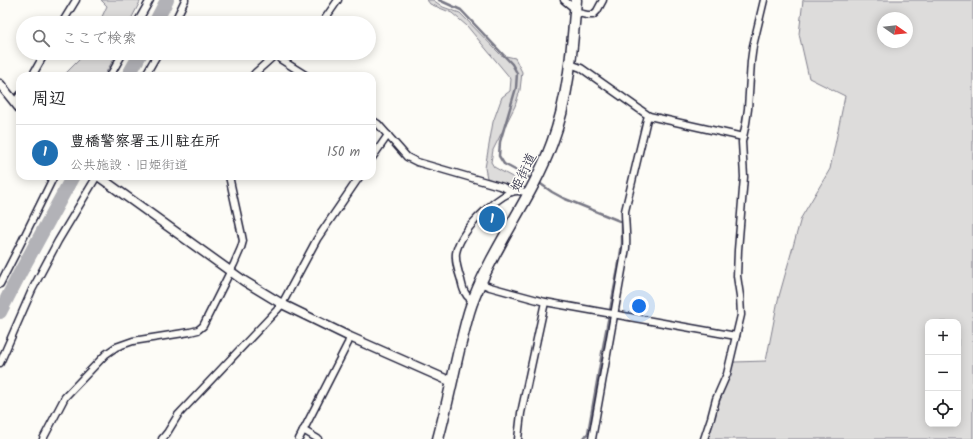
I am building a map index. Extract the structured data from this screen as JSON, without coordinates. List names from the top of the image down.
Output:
{
  "streets": {
    "highway": ["姫街道"]
  },
  "north": "right",
  "page": {
    "search": "ここで検索",
    "heading": "周辺",
    "list": [
      {
        "mark": "1",
        "name": "豊橋警察署玉川駐在所",
        "note": "公共施設 · 旧姫街道",
        "value": "150 m"
      }
    ],
    "pins": "1",
    "map_buttons": ["+", "−"]
  }
}
